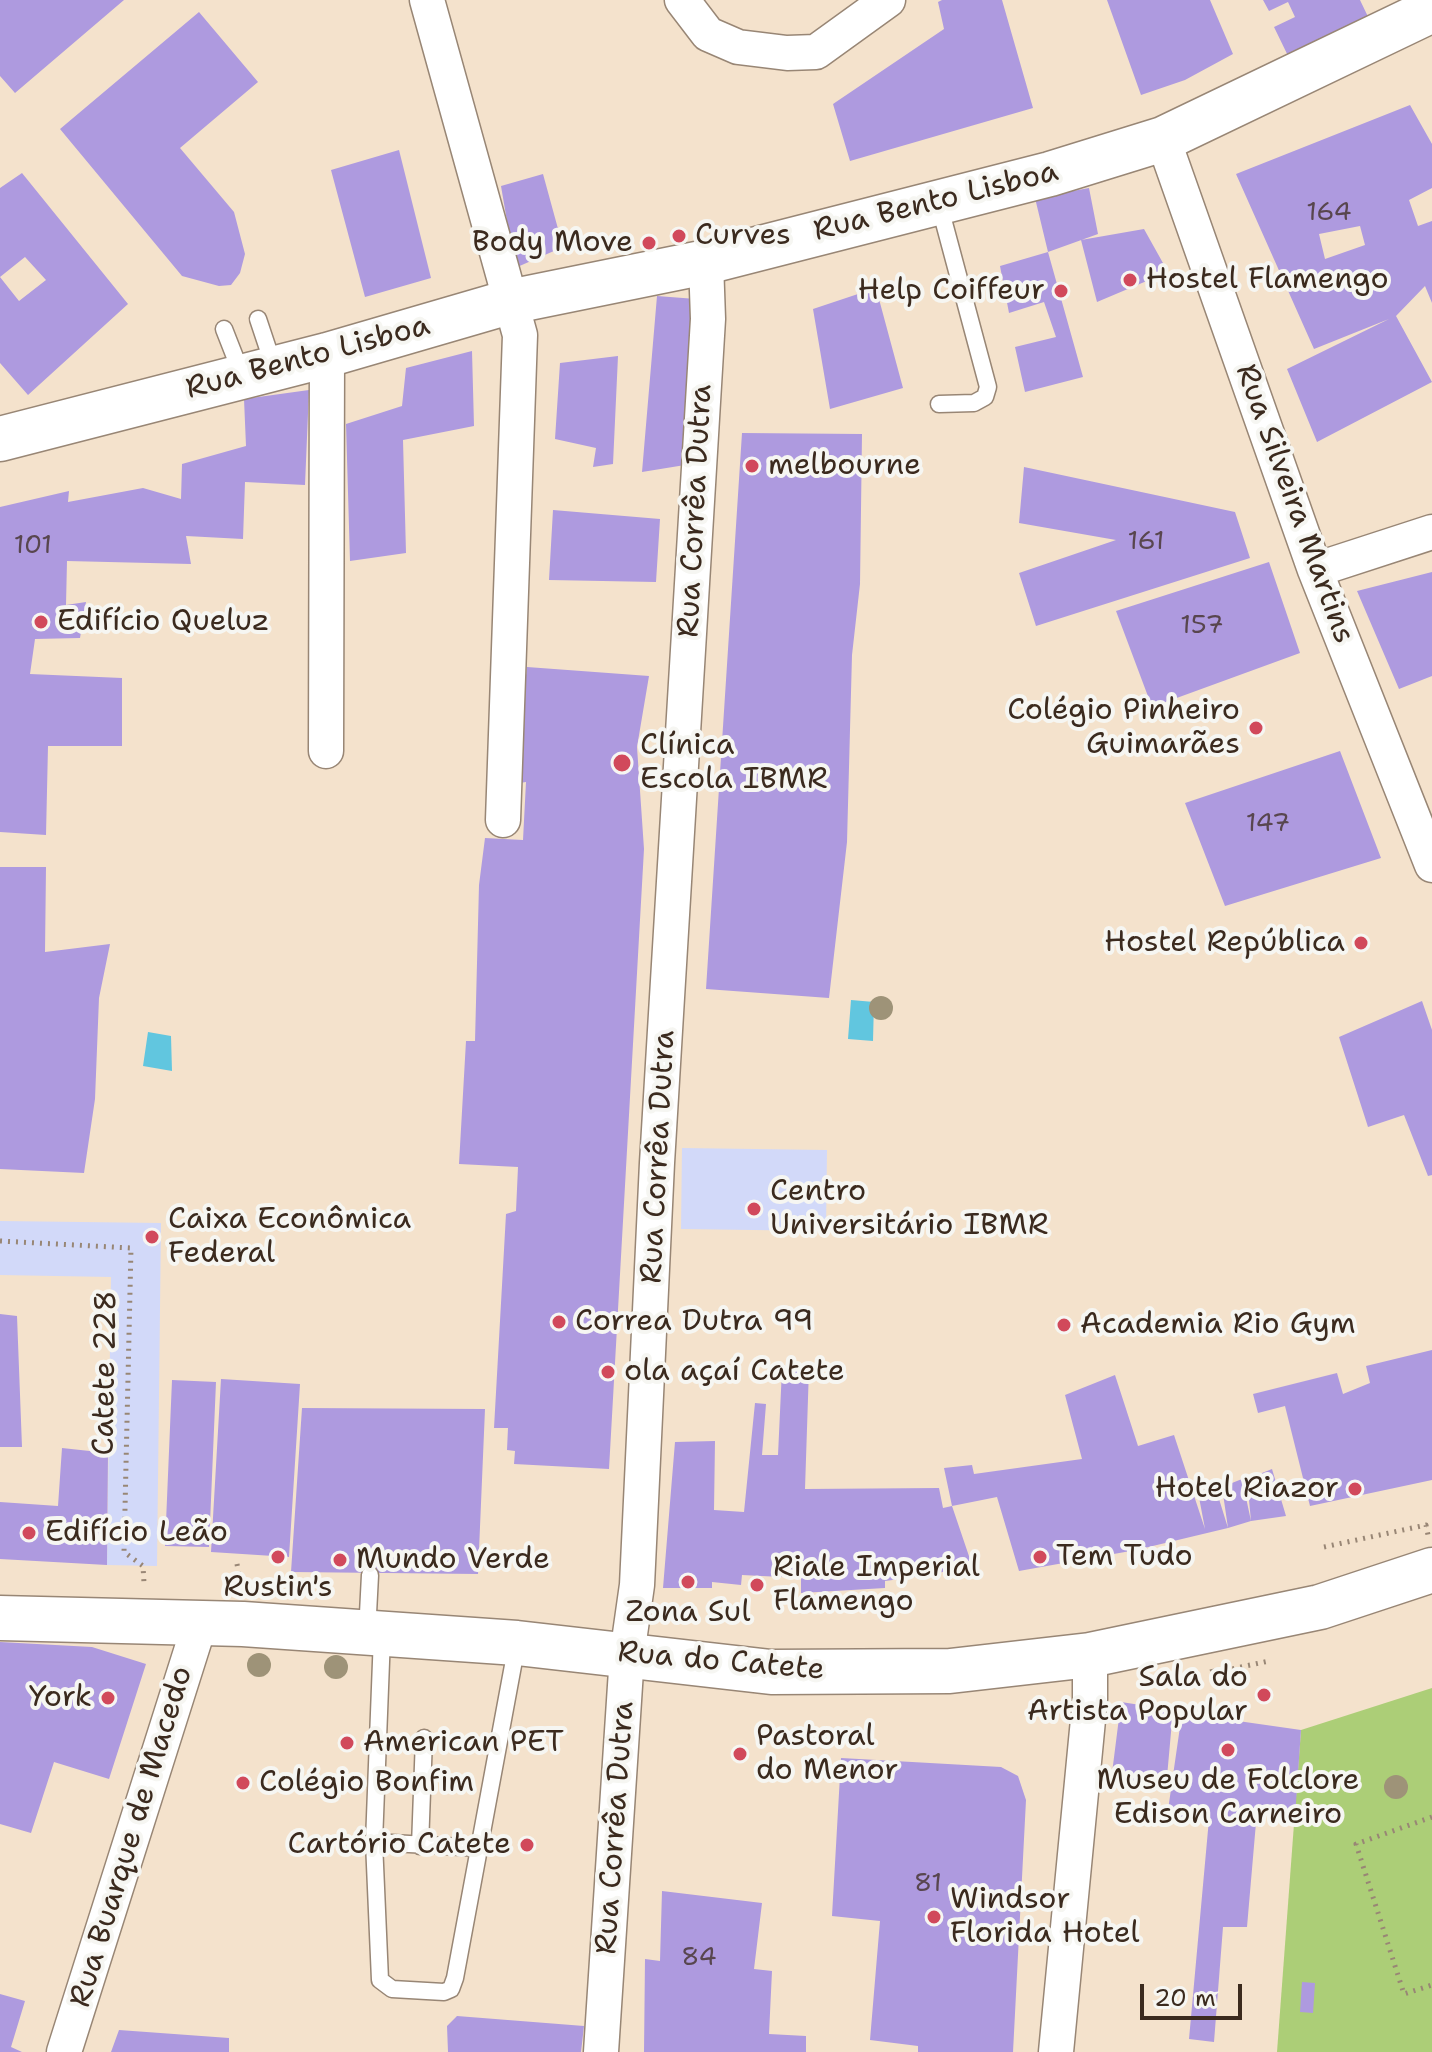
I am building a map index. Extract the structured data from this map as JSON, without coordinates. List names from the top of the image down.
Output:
{
  "streets": {
    "main road": ["Rua Bento Lisboa", "Rua do Catete"],
    "street": ["Rua Silveira Martins", "Rua Corrêa Dutra", "Rua Buarque de Macedo"],
    "path": ["Catete 228"]
  },
  "crossings": [
    ["Rua Bento Lisboa", "Rua Silveira Martins"],
    ["Rua Bento Lisboa", "Rua Corrêa Dutra"],
    ["Rua Corrêa Dutra", "Rua do Catete"],
    ["Catete 228", "Rua do Catete"],
    ["Rua do Catete", "Rua Buarque de Macedo"]
  ],
  "places": [
    "Curves",
    "Body Move",
    "Hostel Flamengo",
    "Help Coiffeur",
    "melbourne",
    "Edifício Queluz",
    "Colégio Pinheiro Guimarães",
    "Clínica Escola IBMR",
    "Hostel República",
    "Centro Universitário IBMR",
    "Caixa Econômica Federal",
    "Correa Dutra 99",
    "Academia Rio Gym",
    "ola açaí Catete",
    "Hotel Riazor",
    "Edifício Leão",
    "Rustin's",
    "Tem Tudo",
    "Mundo Verde",
    "Zona Sul",
    "Riale Imperial Flamengo",
    "Sala do Artista Popular",
    "York",
    "American PET",
    "Museu de Folclore Edison Carneiro",
    "Pastoral do Menor",
    "Colégio Bonfim",
    "Cartório Catete",
    "Windsor Florida Hotel"
  ],
  "house_numbers": [
    "164",
    "161",
    "101",
    "157",
    "147",
    "81",
    "84"
  ],
  "scale_bar": "20 m"
}
